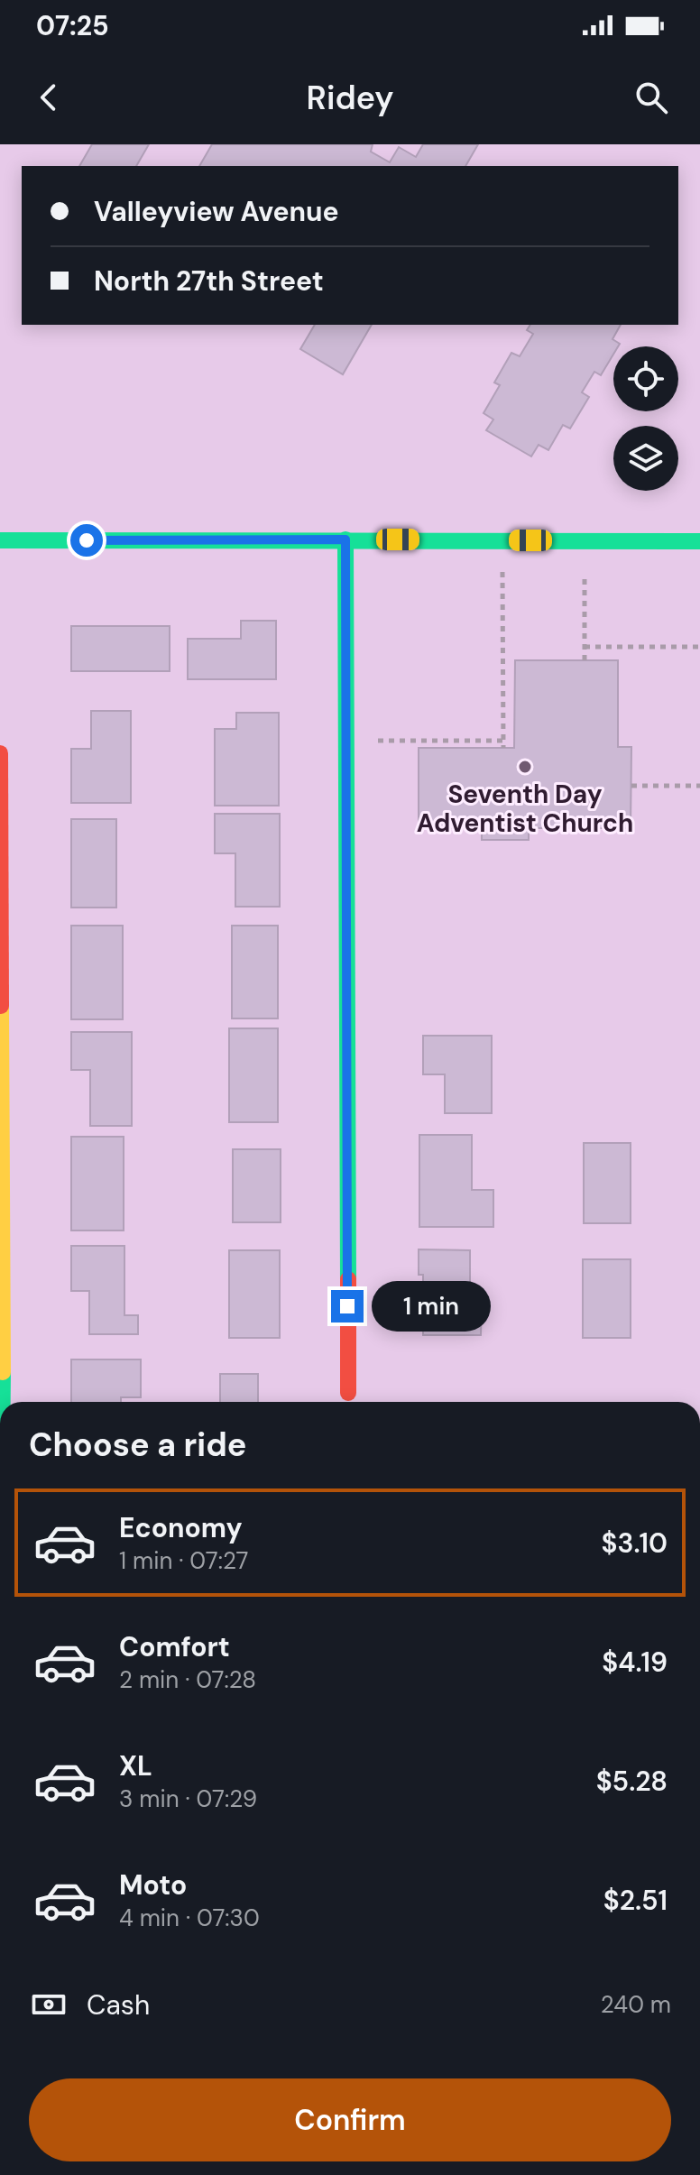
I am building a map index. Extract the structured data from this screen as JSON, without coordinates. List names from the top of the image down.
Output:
{
  "places": ["Seventh Day Adventist Church"],
  "page": {
    "status": "07:25",
    "header": "Ridey",
    "banner": ["Valleyview Avenue", "North 27th Street"],
    "bubble": "1 min",
    "heading": "Choose a ride",
    "list": [
      {
        "name": "Economy",
        "note": "1 min · 07:27",
        "value": "$3.10"
      },
      {
        "name": "Comfort",
        "note": "2 min · 07:28",
        "value": "$4.19"
      },
      {
        "name": "XL",
        "note": "3 min · 07:29",
        "value": "$5.28"
      },
      {
        "name": "Moto",
        "note": "4 min · 07:30",
        "value": "$2.51"
      }
    ],
    "pay": ["Cash", "240 m"],
    "buttons": "Confirm"
  }
}
